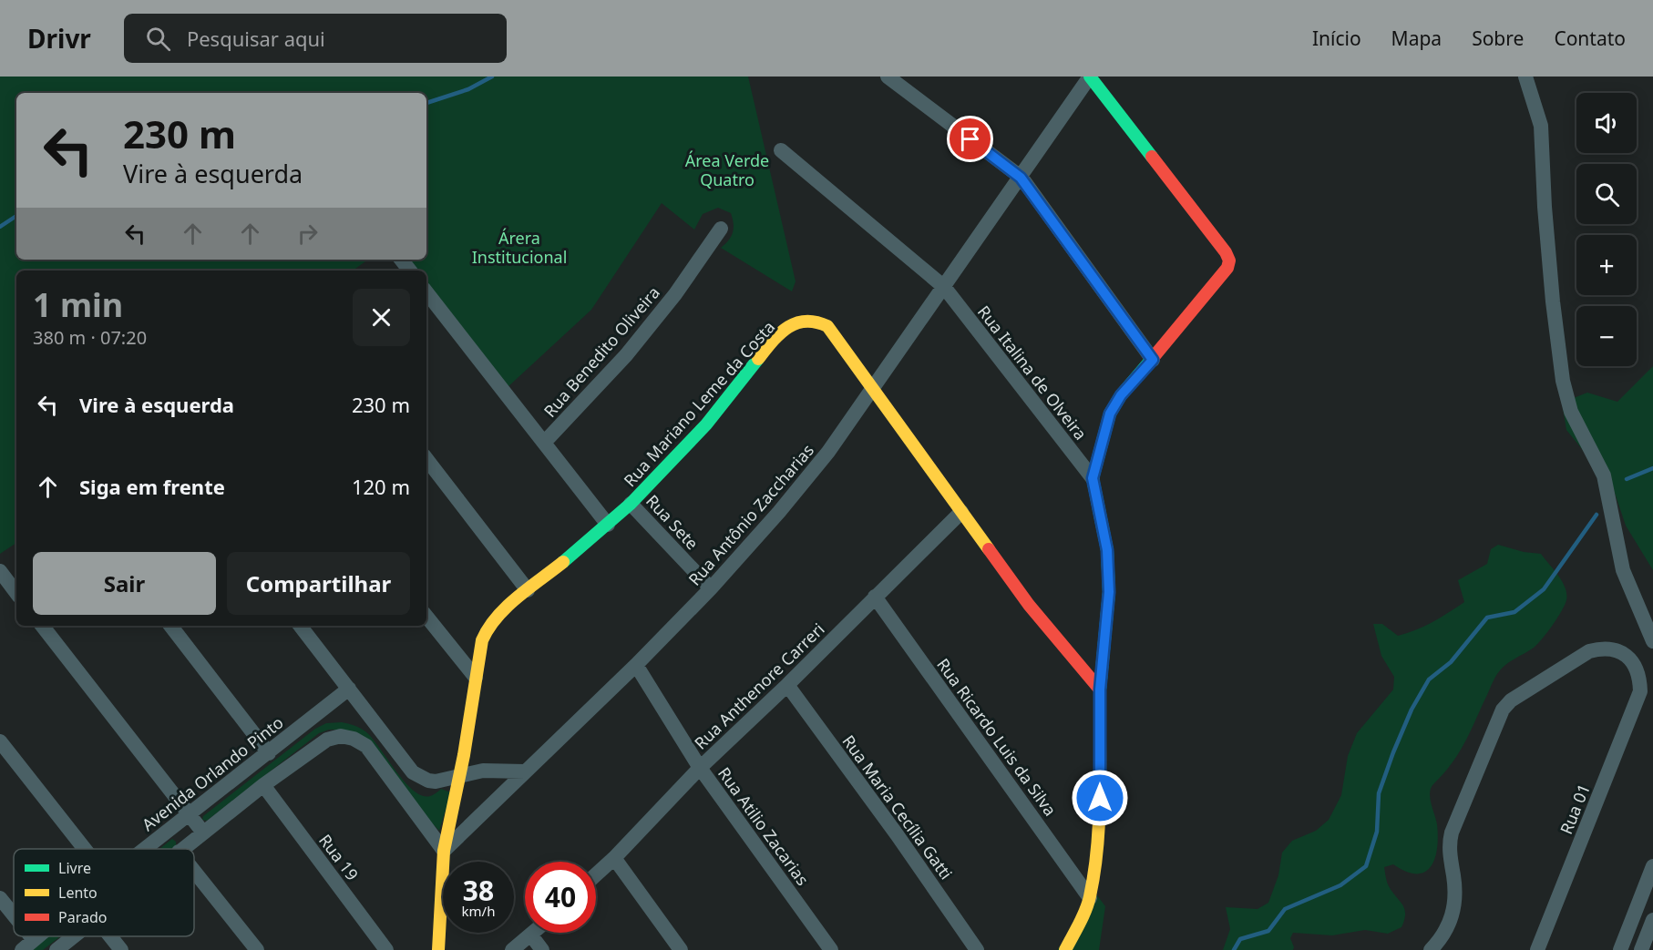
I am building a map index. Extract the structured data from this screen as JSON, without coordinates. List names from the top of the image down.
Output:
{
  "streets": {
    "street": [
      "Rua Benedito Oliveira",
      "Rua Italina de Olveira",
      "Rua Mariano Leme da Costa",
      "Rua Antônio Zaccharias",
      "Rua Sete",
      "Rua Anthenore Carreri",
      "Rua Ricardo Luis da Silva",
      "Avenida Orlando Pinto",
      "Rua Maria Cecília Gatti",
      "Rua 01",
      "Rua Atilio Zacarias",
      "Rua 19"
    ]
  },
  "crossings": [
    ["Rua Italina de Olveira", "Rua Antônio Zaccharias"],
    ["Rua Mariano Leme da Costa", "Rua Antônio Zaccharias"],
    ["Rua Mariano Leme da Costa", "Rua Sete"],
    ["Rua Antônio Zaccharias", "Rua Sete"],
    ["Rua Antônio Zaccharias", "Rua Atilio Zacarias"],
    ["Rua Anthenore Carreri", "Rua Ricardo Luis da Silva"],
    ["Rua Anthenore Carreri", "Rua Maria Cecília Gatti"],
    ["Rua Anthenore Carreri", "Rua Atilio Zacarias"]
  ],
  "parks": ["Área Verde Quatro", "Árera Institucional"],
  "legend": ["Livre", "Lento", "Parado"],
  "page": {
    "header": "Drivr",
    "search": "Pesquisar aqui",
    "nav": [
      "Início",
      "Mapa",
      "Sobre",
      "Contato"
    ],
    "map_buttons": ["+", "−"],
    "turn": ["230 m", "Vire à esquerda"],
    "heading": ["1 min", "380 m · 07:20"],
    "list": [
      {
        "name": "Vire à esquerda",
        "value": "230 m"
      },
      {
        "name": "Siga em frente",
        "value": "120 m"
      }
    ],
    "buttons": ["Sair", "Compartilhar"],
    "speed": "38 km/h",
    "limit": "40"
  }
}
